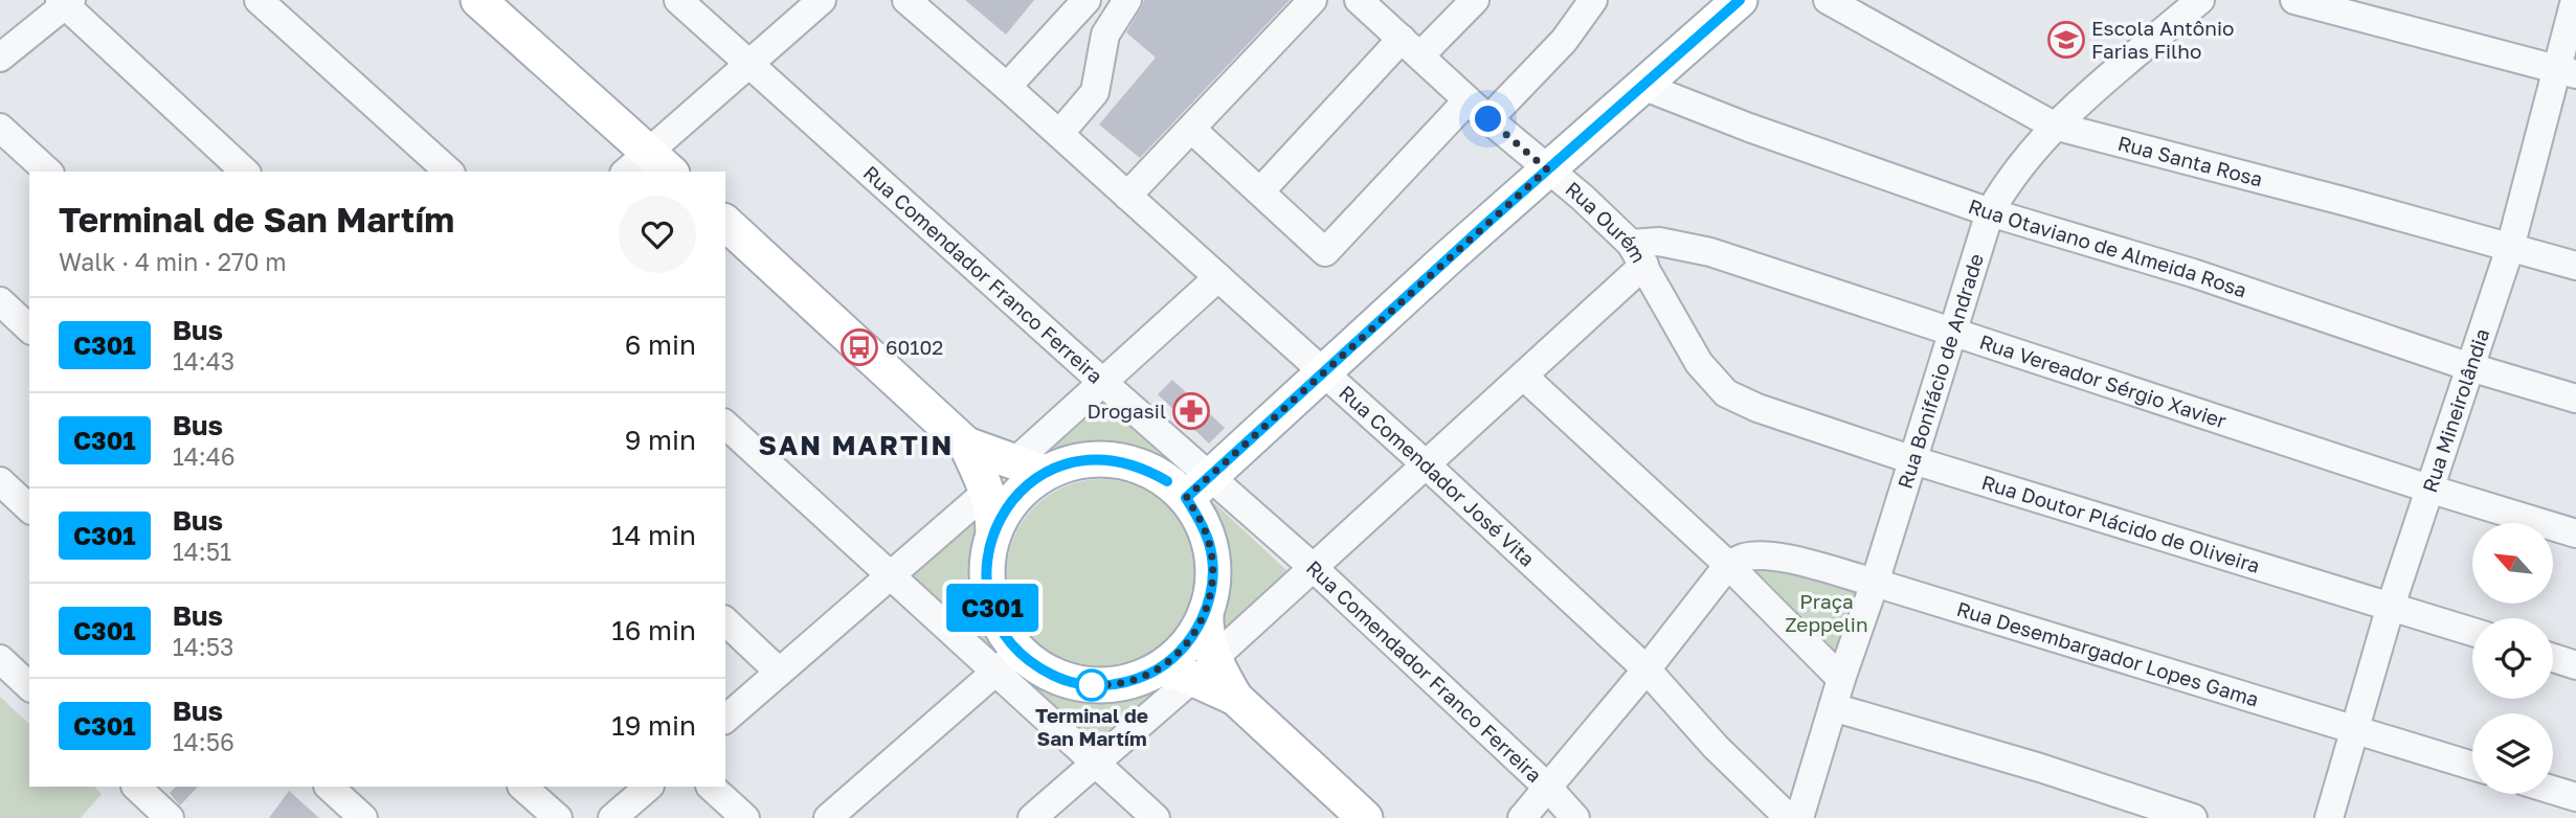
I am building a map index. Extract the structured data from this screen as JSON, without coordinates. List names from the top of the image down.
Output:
{
  "streets": {
    "street": [
      "Rua Santa Rosa",
      "Rua Ourém",
      "Rua Otaviano de Almeida Rosa",
      "Rua Comendador Franco Ferreira",
      "Rua Bonifácio de Andrade",
      "Rua Vereador Sérgio Xavier",
      "Rua Mineirolândia",
      "Rua Comendador José Vita",
      "Rua Doutor Plácido de Oliveira",
      "Rua Desembargador Lopes Gama"
    ]
  },
  "crossings": [
    ["Rua Santa Rosa", "Rua Bonifácio de Andrade"],
    ["Rua Santa Rosa", "Rua Mineirolândia"],
    ["Rua Ourém", "Rua Vereador Sérgio Xavier"],
    ["Rua Ourém", "Rua Doutor Plácido de Oliveira"],
    ["Rua Otaviano de Almeida Rosa", "Rua Bonifácio de Andrade"],
    ["Rua Otaviano de Almeida Rosa", "Rua Mineirolândia"],
    ["Rua Bonifácio de Andrade", "Rua Vereador Sérgio Xavier"],
    ["Rua Bonifácio de Andrade", "Rua Doutor Plácido de Oliveira"],
    ["Rua Bonifácio de Andrade", "Rua Desembargador Lopes Gama"],
    ["Rua Vereador Sérgio Xavier", "Rua Mineirolândia"],
    ["Rua Mineirolândia", "Rua Doutor Plácido de Oliveira"],
    ["Rua Mineirolândia", "Rua Desembargador Lopes Gama"]
  ],
  "districts": ["SAN MARTIN"],
  "parks": ["Praça Zeppelin"],
  "places": {
    "school or university": ["Escola Antônio Farias Filho"],
    "bus stop": ["60102"],
    "pharmacy": ["Drogasil"],
    "other": ["Terminal de San Martím"]
  },
  "lines": ["bus line C301"],
  "north": "top left",
  "page": {
    "on_map": "C301",
    "heading": ["Terminal de San Martím", "Walk · 4 min · 270 m"],
    "list": [
      {
        "mark": "C301",
        "name": "Bus",
        "note": "14:43",
        "value": "6 min"
      },
      {
        "mark": "C301",
        "name": "Bus",
        "note": "14:46",
        "value": "9 min"
      },
      {
        "mark": "C301",
        "name": "Bus",
        "note": "14:51",
        "value": "14 min"
      },
      {
        "mark": "C301",
        "name": "Bus",
        "note": "14:53",
        "value": "16 min"
      },
      {
        "mark": "C301",
        "name": "Bus",
        "note": "14:56",
        "value": "19 min"
      }
    ]
  }
}
